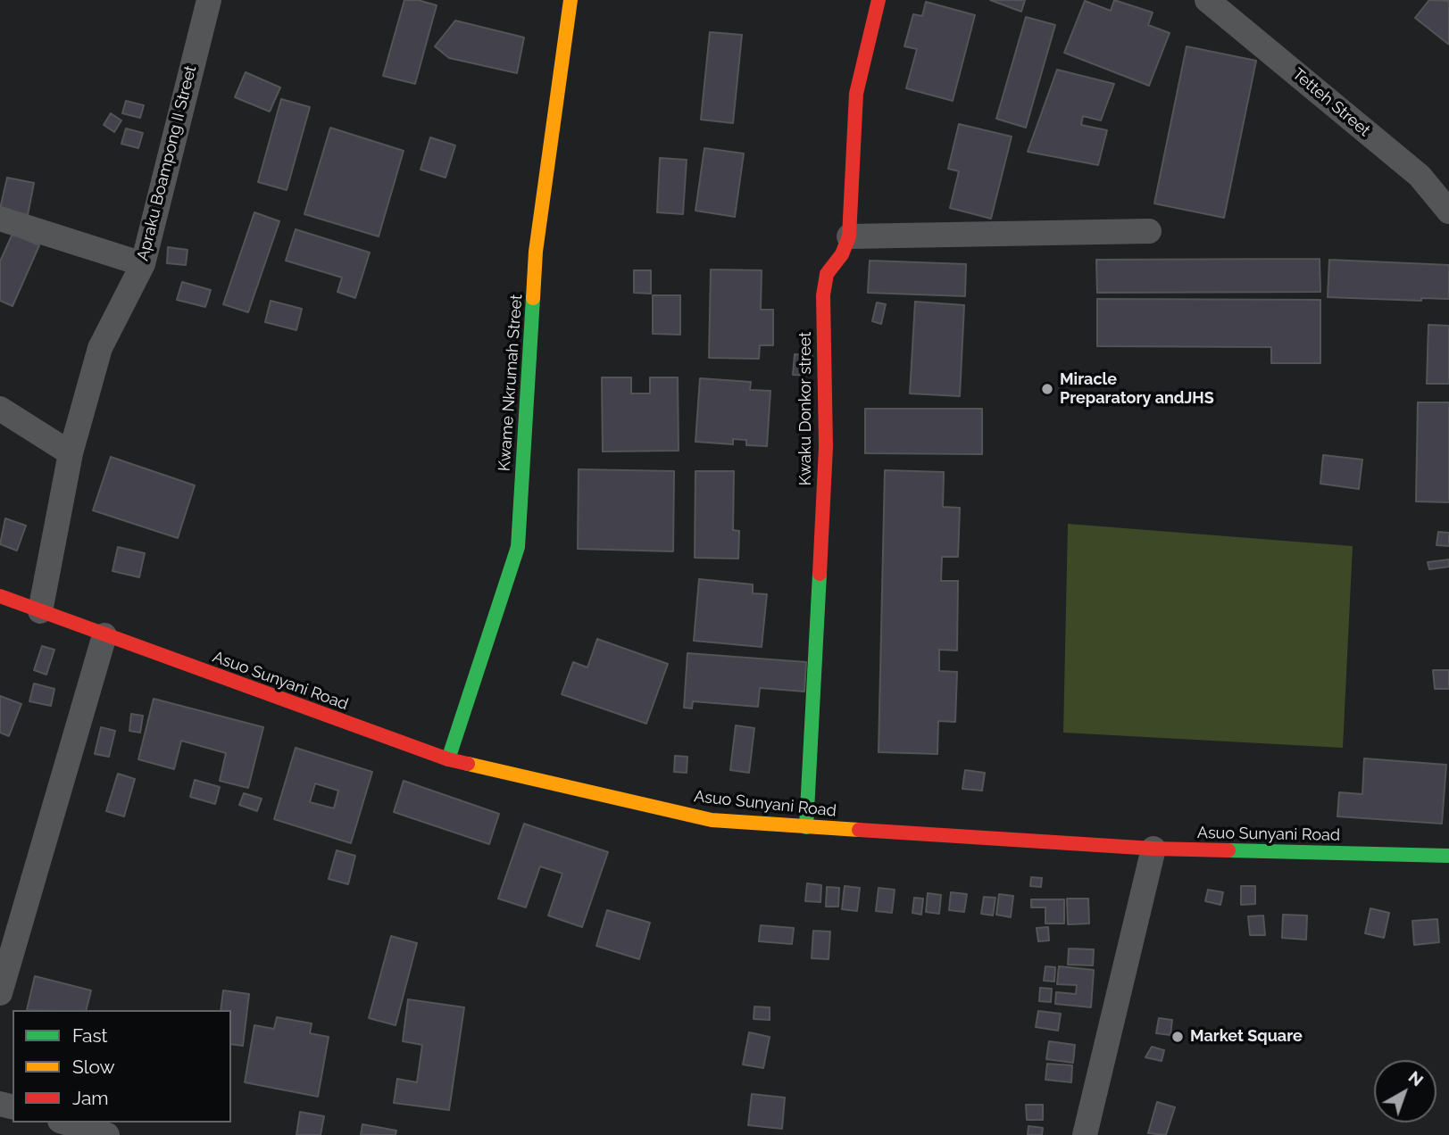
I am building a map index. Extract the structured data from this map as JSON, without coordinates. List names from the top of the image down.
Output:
{
  "streets": {
    "street": [
      "Tetteh Street",
      "Apraku Boampong II Street",
      "Kwame Nkrumah Street",
      "Kwaku Donkor street",
      "Asuo Sunyani Road"
    ]
  },
  "crossings": [
    ["Apraku Boampong II Street", "Asuo Sunyani Road"],
    ["Kwame Nkrumah Street", "Asuo Sunyani Road"],
    ["Kwaku Donkor street", "Asuo Sunyani Road"]
  ],
  "places": ["Miracle Preparatory andJHS", "Market Square"],
  "legend": ["Fast", "Slow", "Jam"],
  "north": "top right"
}
